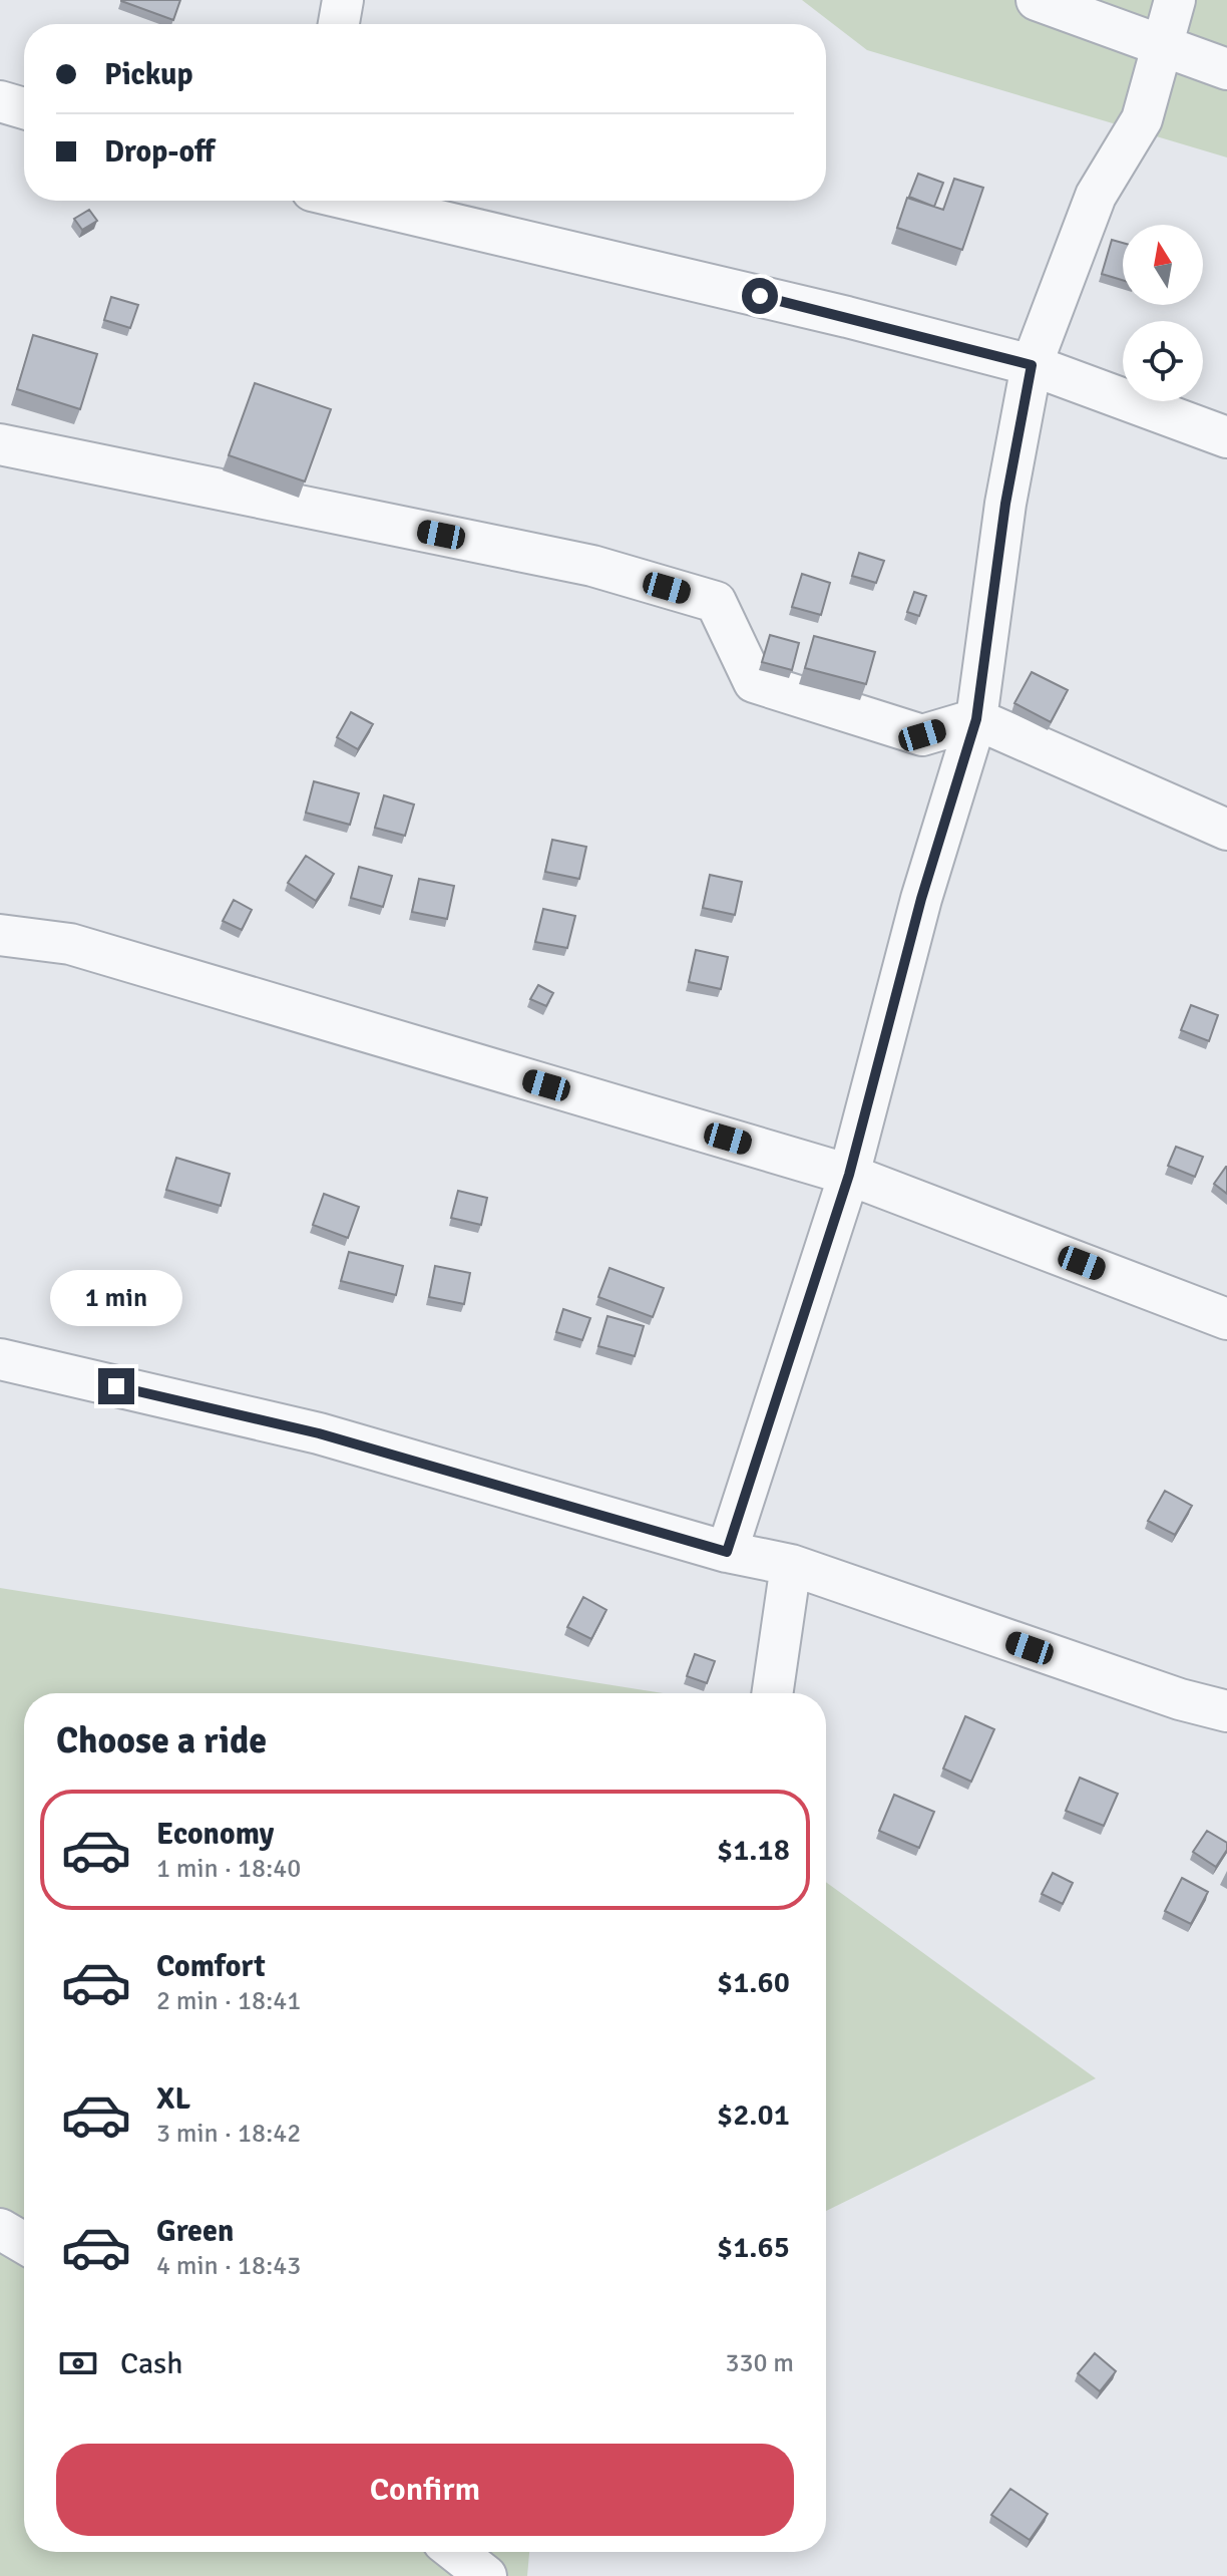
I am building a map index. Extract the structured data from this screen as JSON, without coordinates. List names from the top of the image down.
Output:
{
  "north": "top",
  "page": {
    "banner": ["Pickup", "Drop-off"],
    "bubble": "1 min",
    "heading": "Choose a ride",
    "list": [
      {
        "name": "Economy",
        "note": "1 min · 18:40",
        "value": "$1.18"
      },
      {
        "name": "Comfort",
        "note": "2 min · 18:41",
        "value": "$1.60"
      },
      {
        "name": "XL",
        "note": "3 min · 18:42",
        "value": "$2.01"
      },
      {
        "name": "Green",
        "note": "4 min · 18:43",
        "value": "$1.65"
      }
    ],
    "pay": ["Cash", "330 m"],
    "buttons": "Confirm"
  }
}
